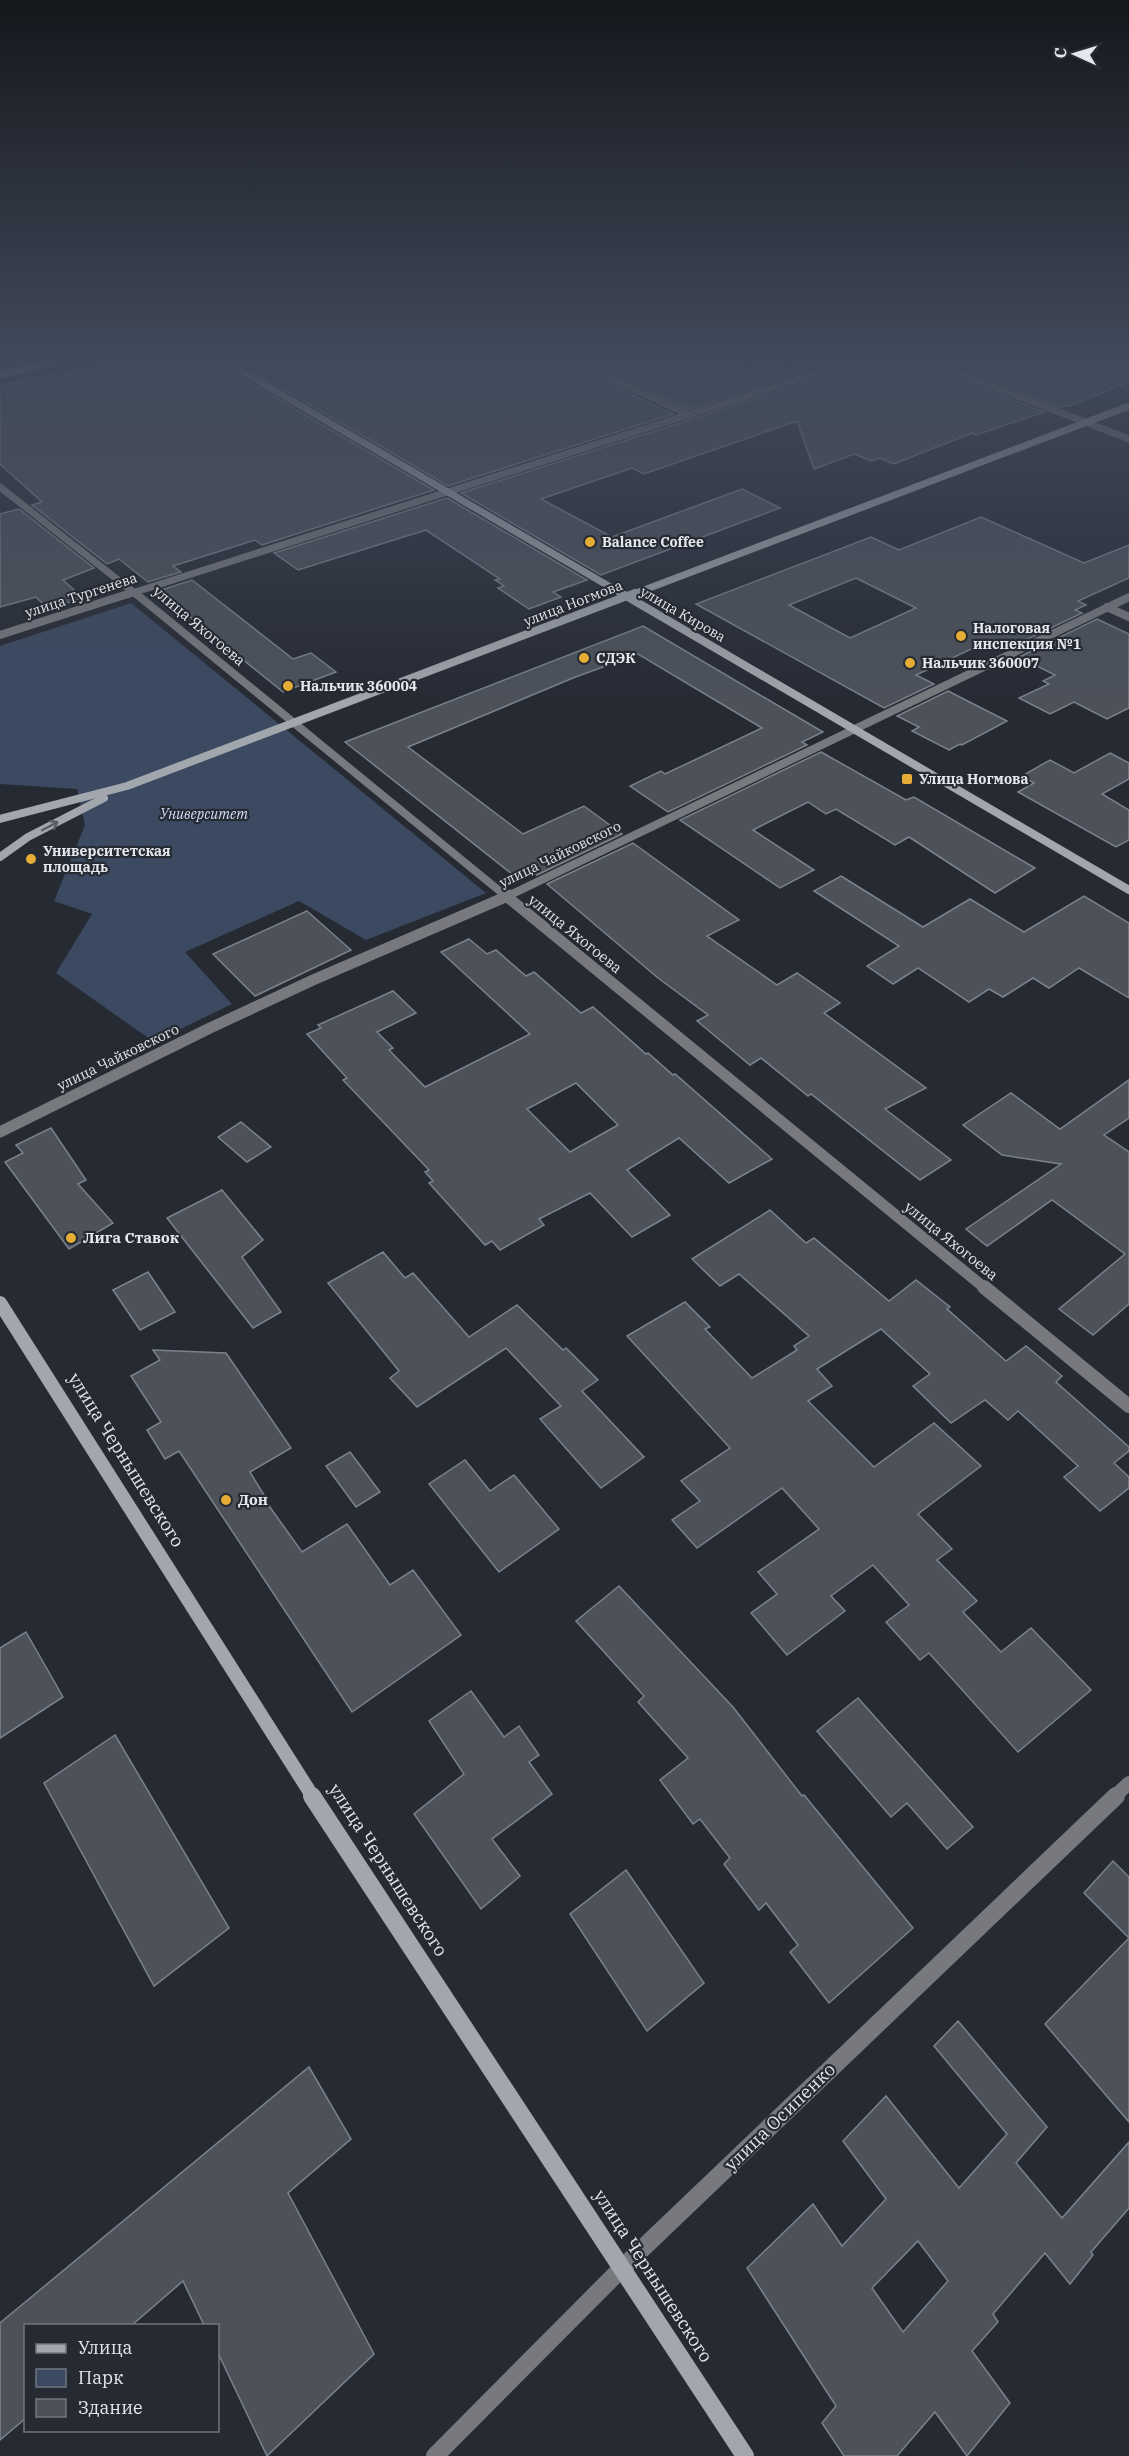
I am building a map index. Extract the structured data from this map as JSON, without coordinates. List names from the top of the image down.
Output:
{
  "streets": {
    "street": [
      "улица Тургенева",
      "улица Ногмова",
      "улица Кирова",
      "улица Яхогоева",
      "улица Чайковского",
      "улица Чернышевского",
      "улица Осипенко"
    ]
  },
  "crossings": [
    ["улица Тургенева", "улица Кирова"],
    ["улица Тургенева", "улица Яхогоева"],
    ["улица Ногмова", "улица Кирова"],
    ["улица Ногмова", "улица Яхогоева"],
    ["улица Кирова", "улица Чайковского"],
    ["улица Яхогоева", "улица Чайковского"],
    ["улица Чернышевского", "улица Осипенко"]
  ],
  "parks": ["Университет"],
  "places": {
    "other": [
      "Balance Coffee",
      "Налоговая инспекция №1",
      "СДЭК",
      "Нальчик 360007",
      "Нальчик 360004",
      "Университетская площадь",
      "Лига Ставок",
      "Дон"
    ],
    "transit": ["Улица Ногмова"]
  },
  "legend": ["Улица", "Парк", "Здание"],
  "north": "left"
}
